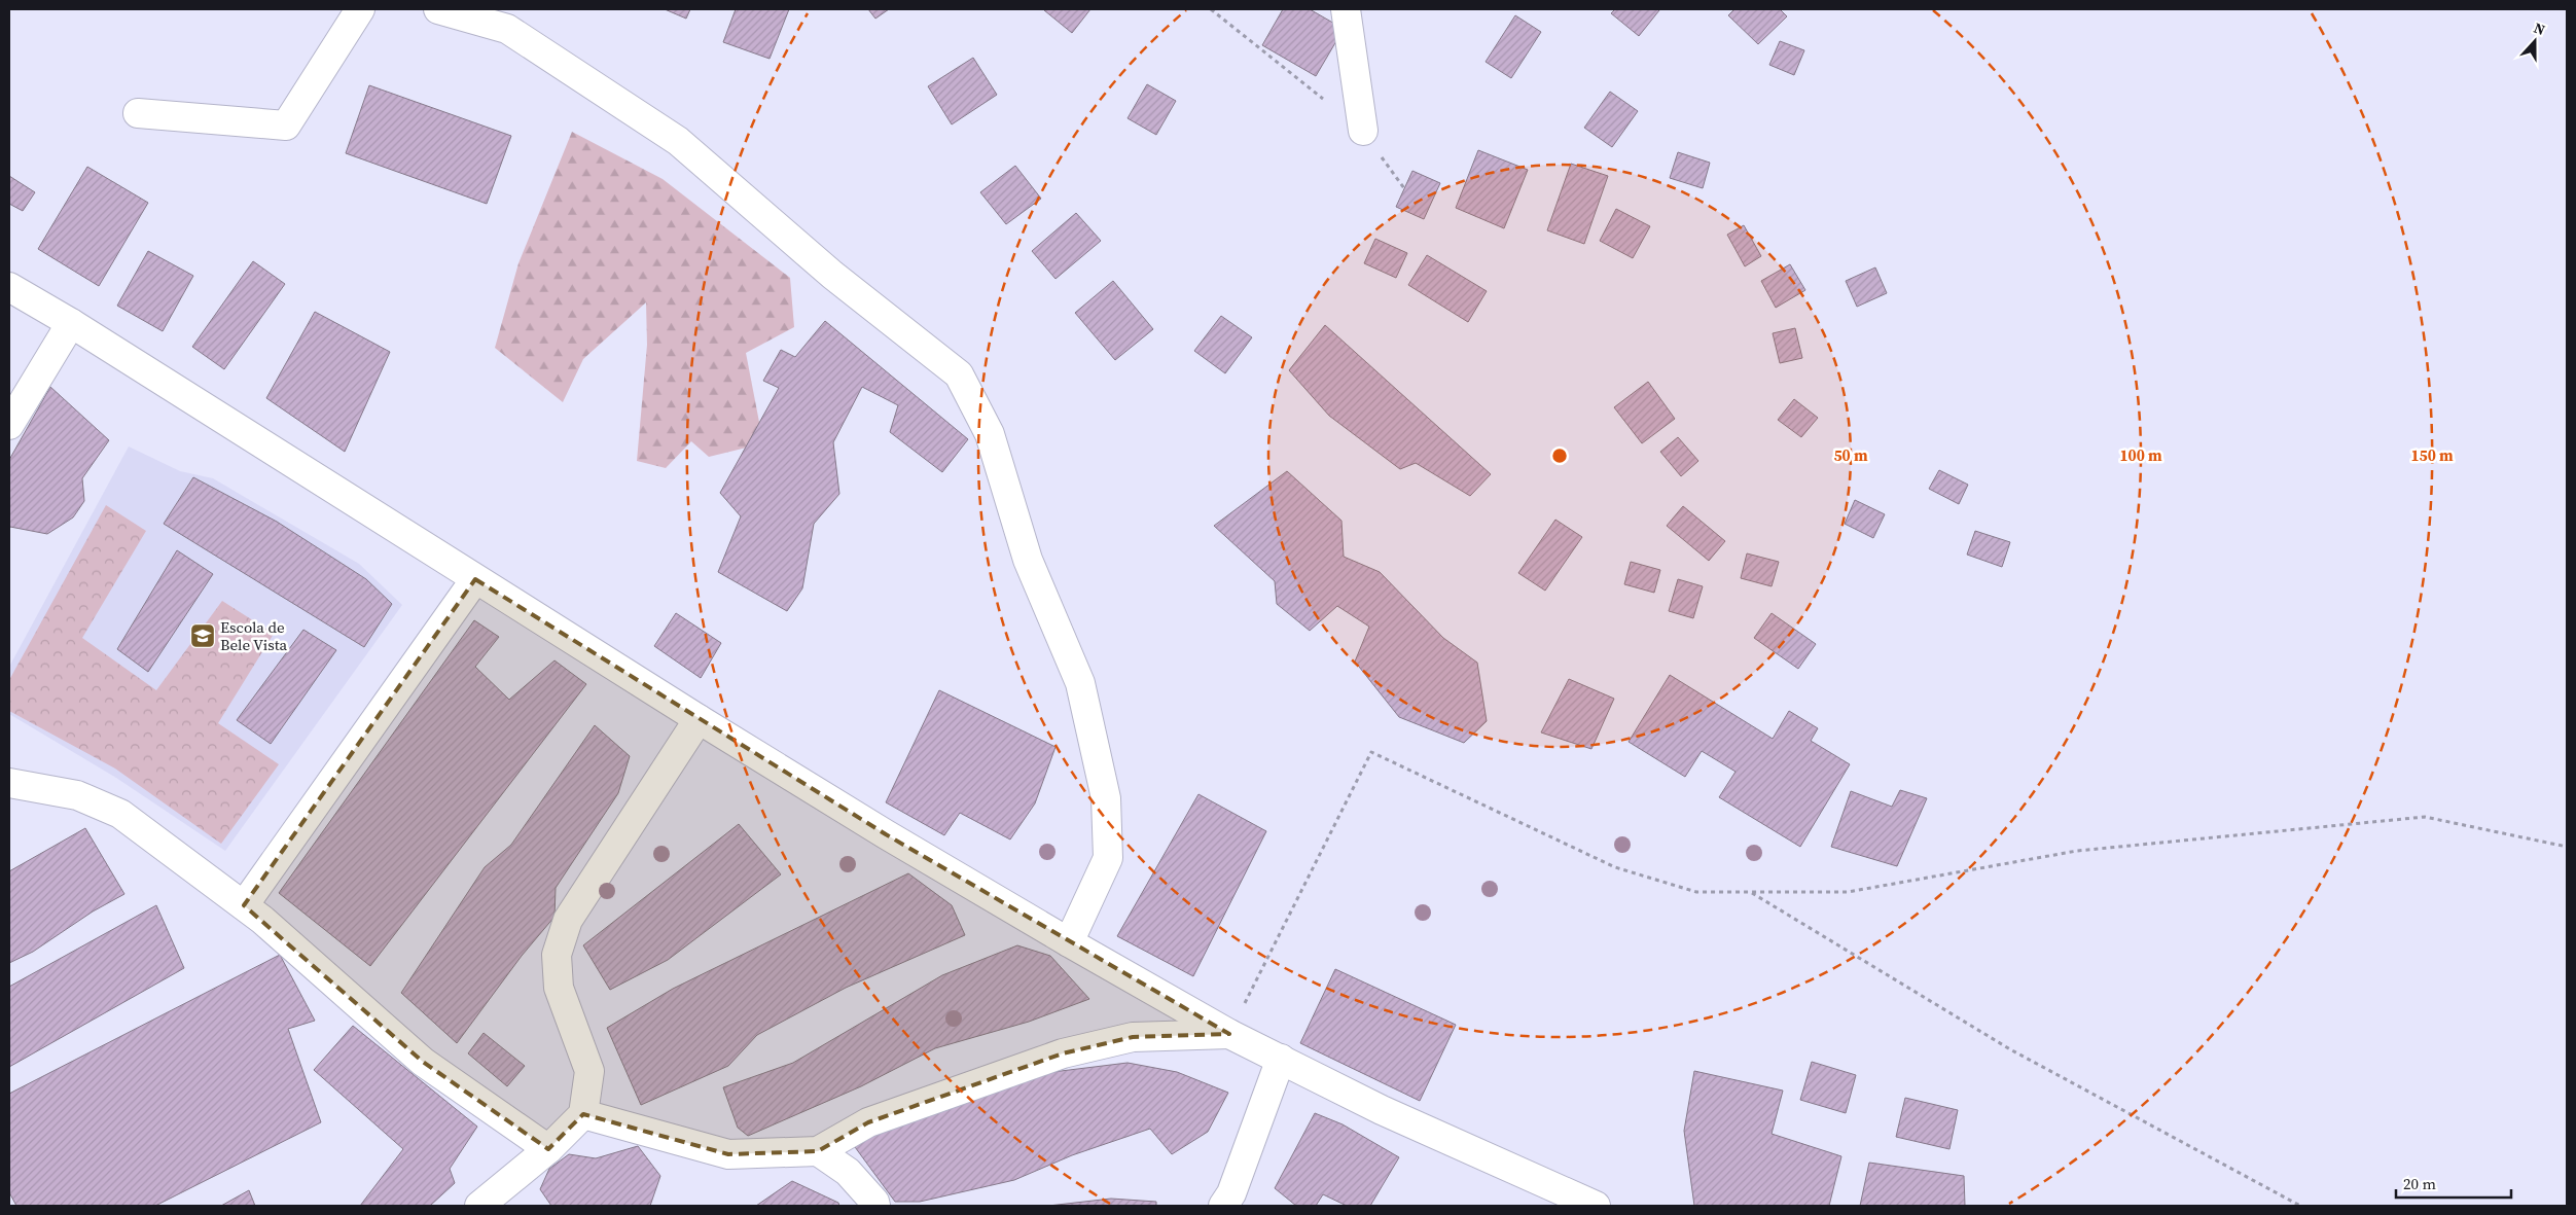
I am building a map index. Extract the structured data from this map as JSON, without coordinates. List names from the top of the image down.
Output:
{
  "places": {
    "school or university": ["Escola de Bele Vista"]
  },
  "scale_bar": "20 m",
  "north": "top",
  "rings": ["50 m", "100 m", "150 m"]
}
